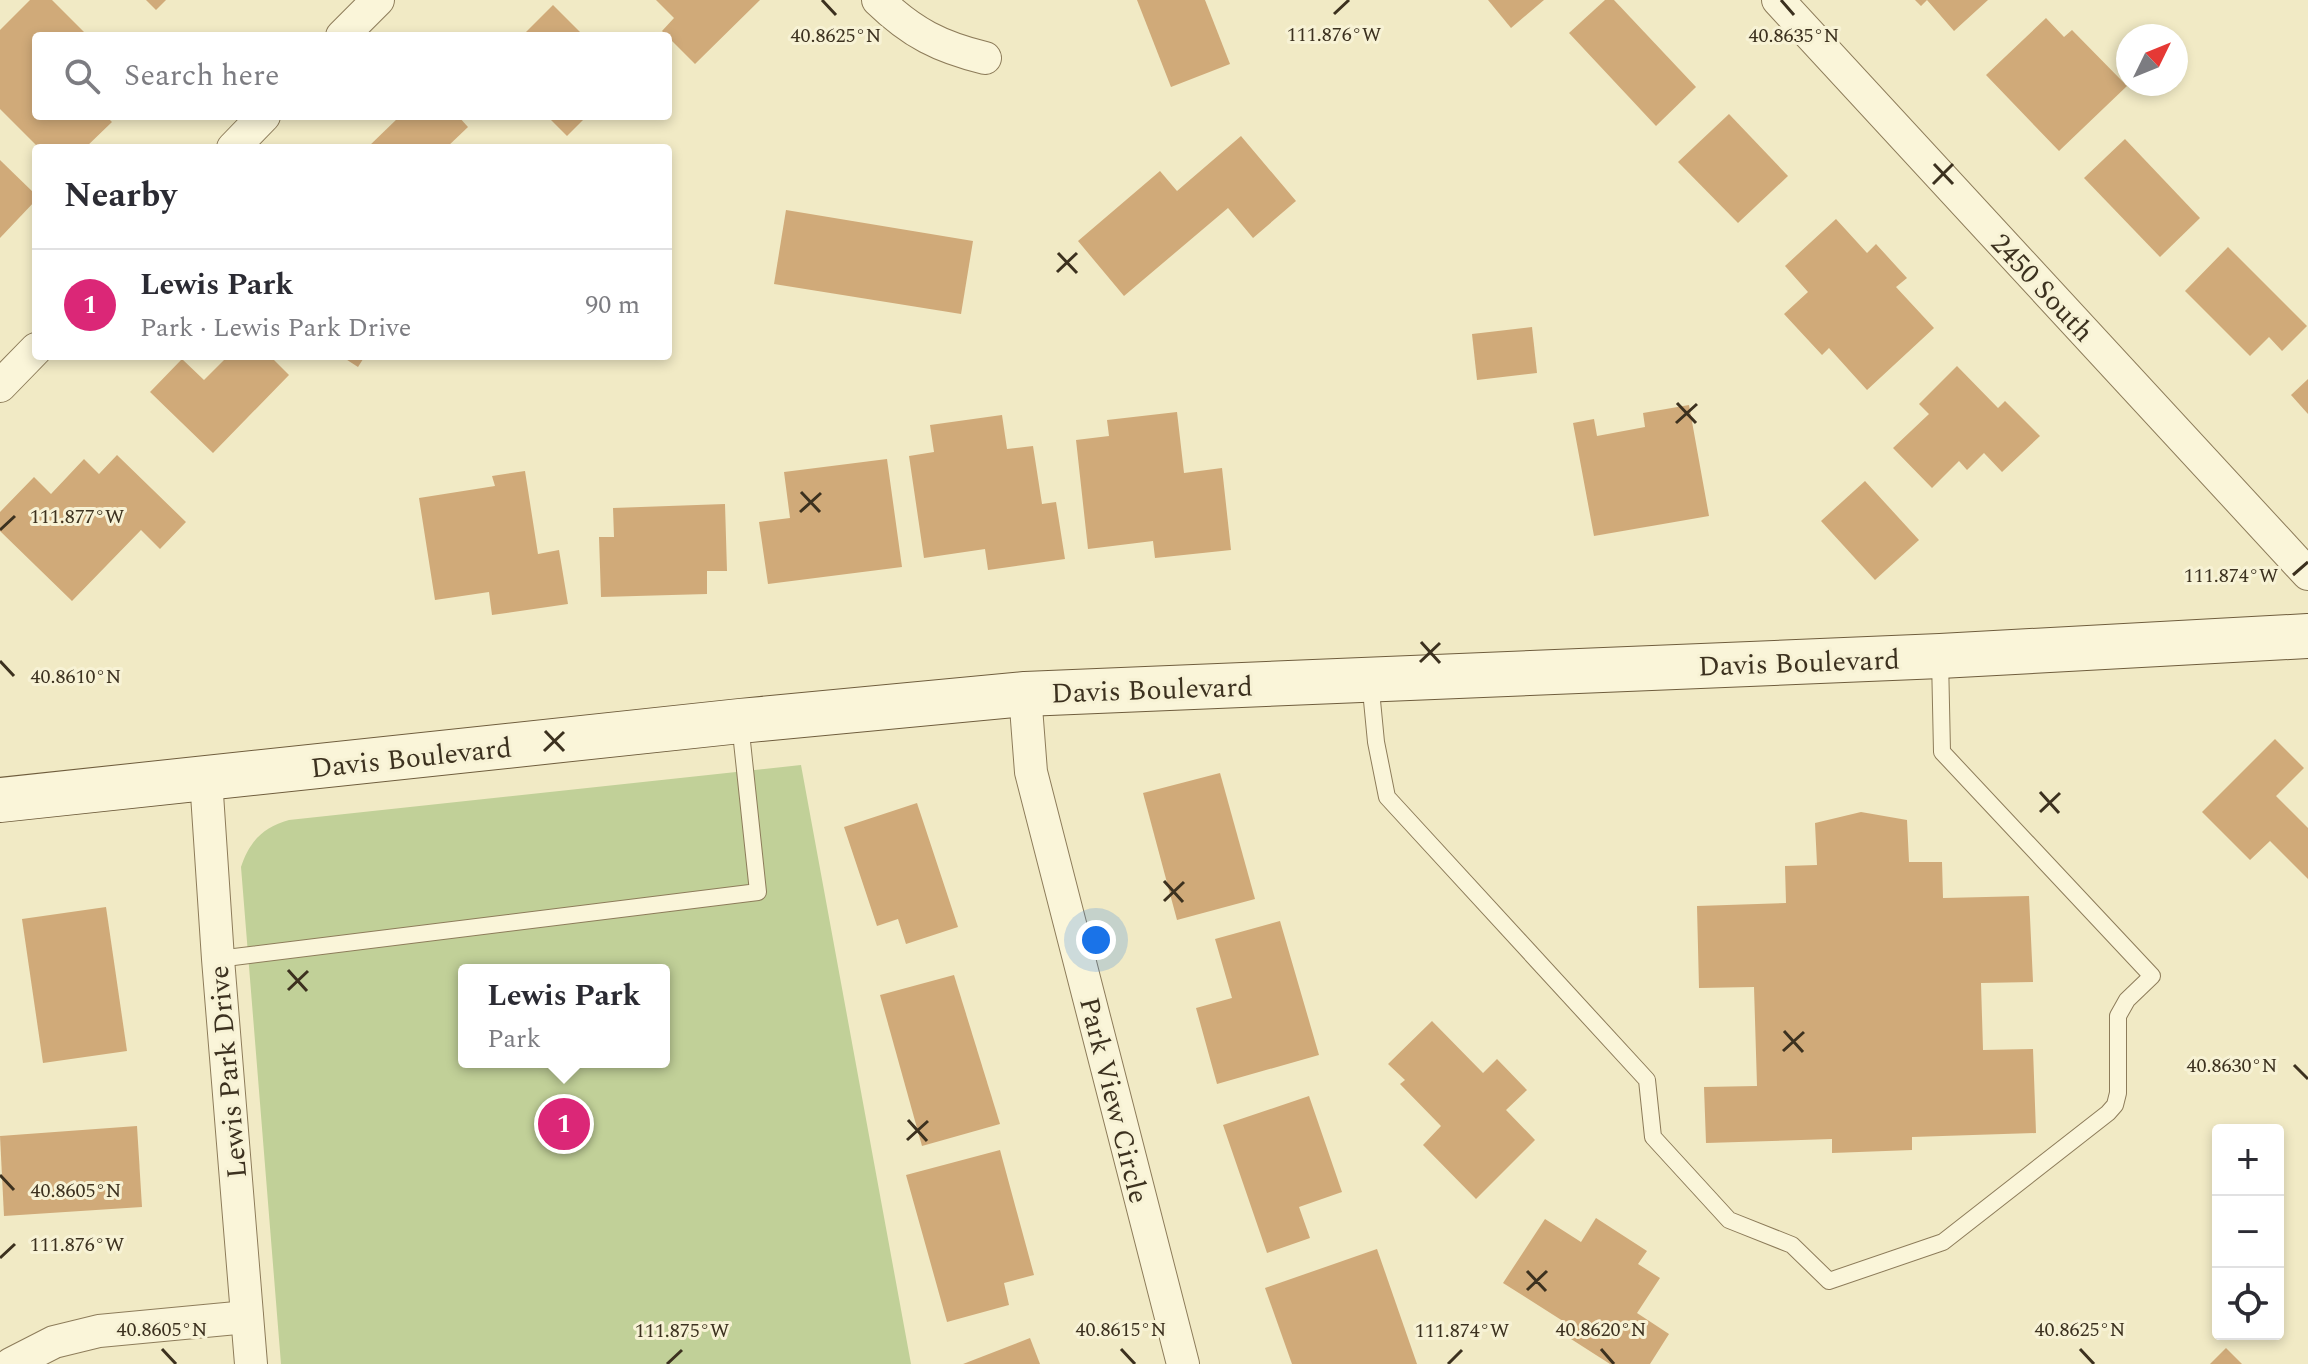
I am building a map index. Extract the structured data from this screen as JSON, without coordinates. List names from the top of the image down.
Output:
{
  "streets": {
    "street": [
      "2450 South",
      "Davis Boulevard",
      "Lewis Park Drive",
      "Park View Circle"
    ]
  },
  "crossings": [
    ["Davis Boulevard", "Lewis Park Drive"],
    ["Davis Boulevard", "Park View Circle"]
  ],
  "north": "top right",
  "page": {
    "search": "Search here",
    "heading": "Nearby",
    "list": [
      {
        "mark": "1",
        "name": "Lewis Park",
        "note": "Park · Lewis Park Drive",
        "value": "90 m"
      }
    ],
    "popup": ["Lewis Park", "Park"],
    "pins": "1",
    "map_buttons": ["+", "−"]
  },
  "coordinates": [
    "111.876°W",
    "40.8625°N",
    "40.8635°N",
    "111.877°W",
    "111.874°W",
    "40.8610°N",
    "40.8630°N",
    "40.8605°N",
    "40.8615°N",
    "40.8620°N",
    "111.875°W"
  ]
}
